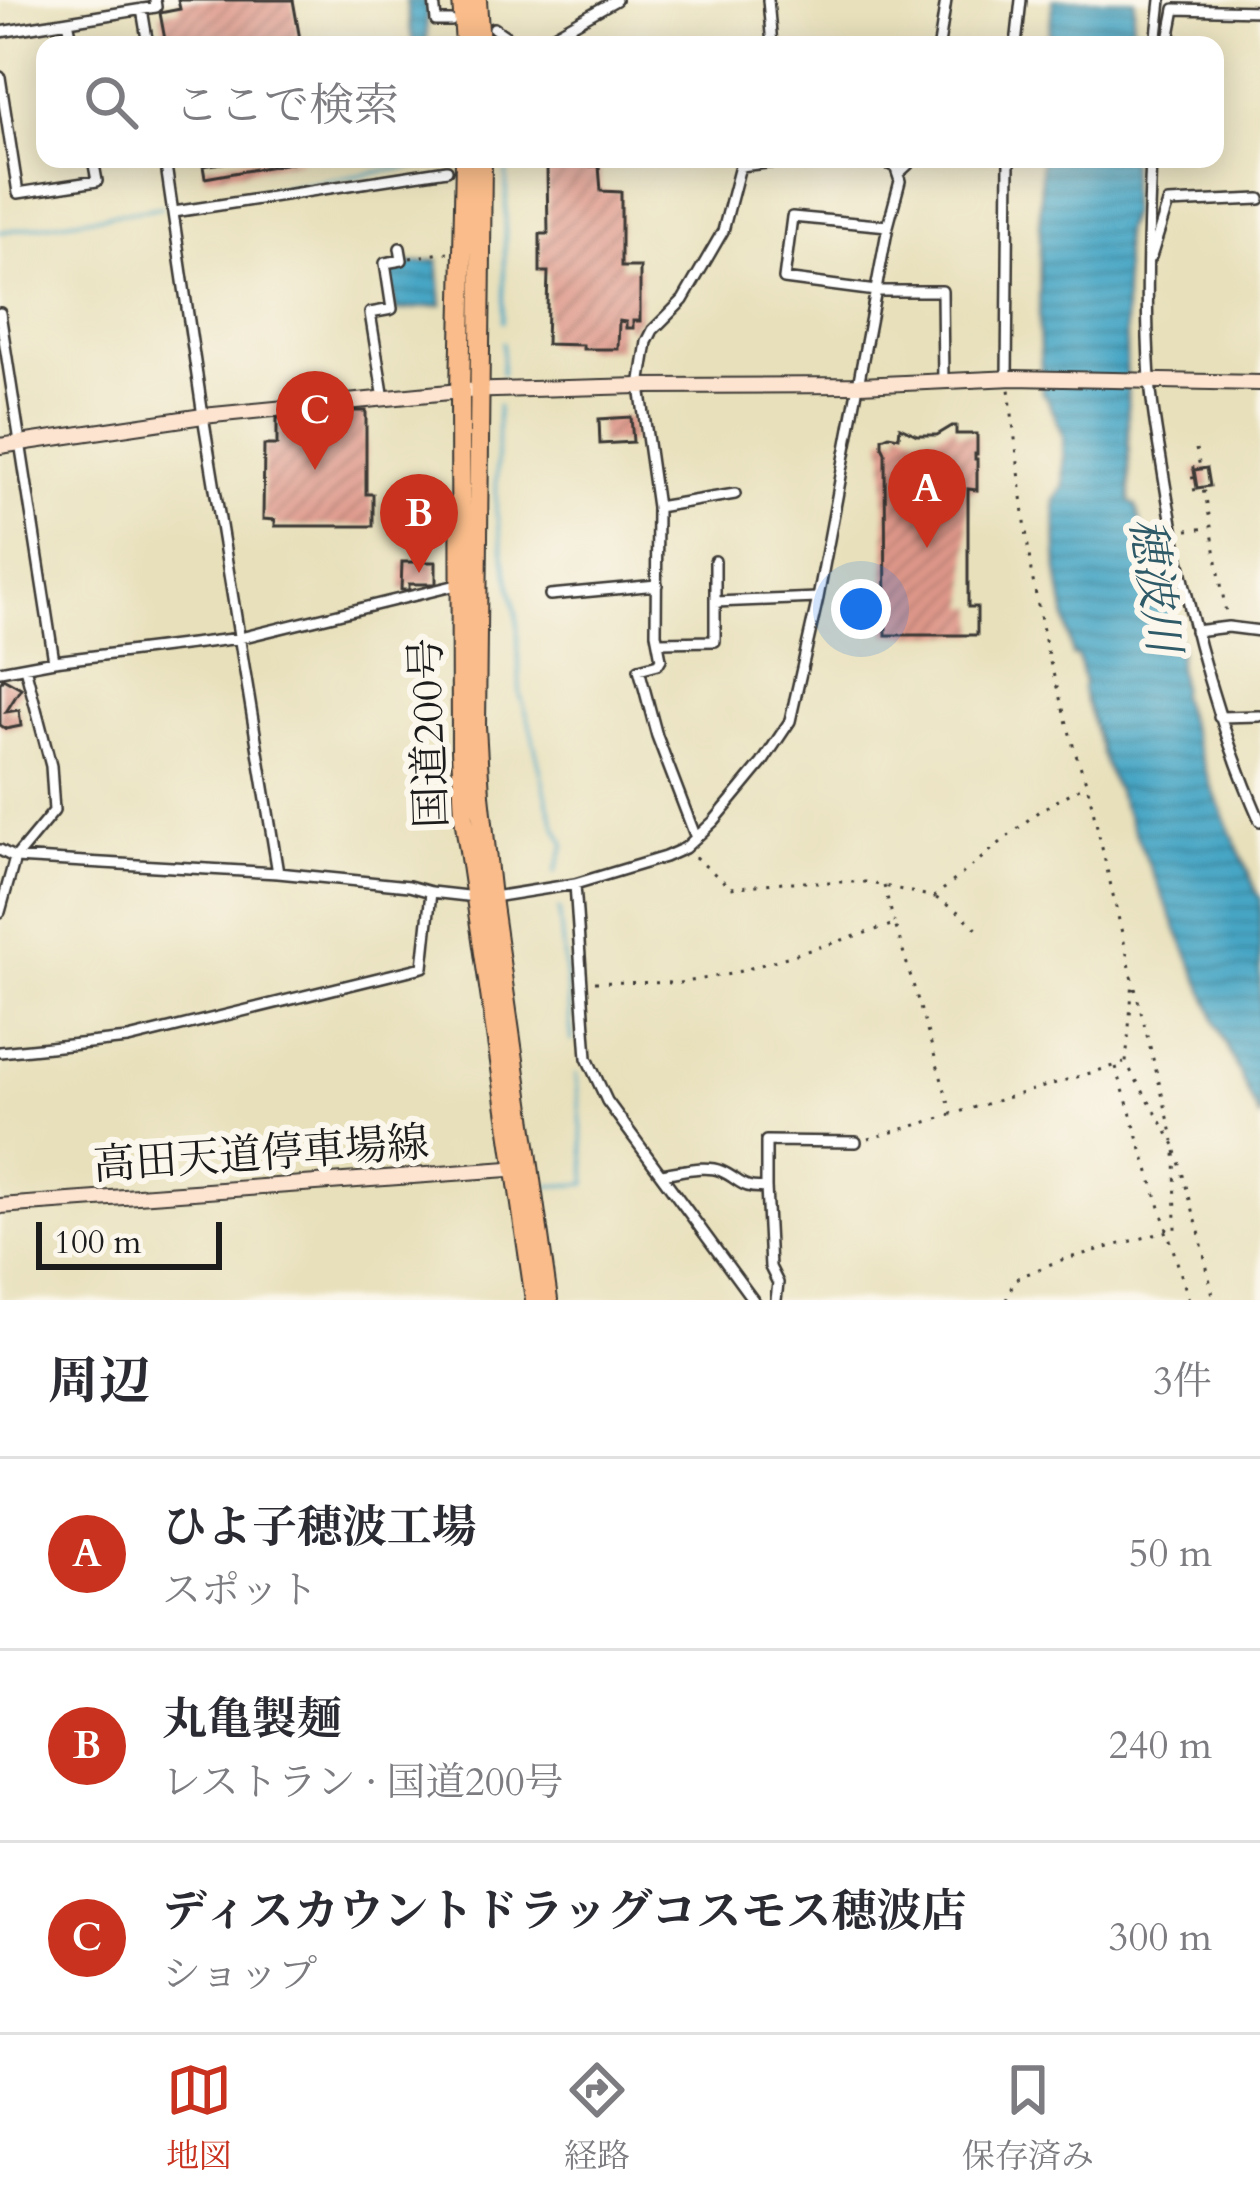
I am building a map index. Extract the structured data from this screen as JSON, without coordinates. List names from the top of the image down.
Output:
{
  "streets": {
    "highway": ["国道200号"],
    "street": ["高田天道停車場線"]
  },
  "crossings": [
    ["国道200号", "高田天道停車場線"]
  ],
  "water": ["穂波川"],
  "scale_bar": "100 m",
  "page": {
    "search": "ここで検索",
    "pins": ["C", "A", "B"],
    "scale": "100 m",
    "heading": ["周辺", "3件"],
    "list": [
      {
        "mark": "A",
        "name": "ひよ子穂波工場",
        "note": "スポット",
        "value": "50 m"
      },
      {
        "mark": "B",
        "name": "丸亀製麺",
        "note": "レストラン · 国道200号",
        "value": "240 m"
      },
      {
        "mark": "C",
        "name": "ディスカウントドラッグコスモス穂波店",
        "note": "ショップ",
        "value": "300 m"
      }
    ],
    "nav": ["地図", "経路", "保存済み"]
  }
}
